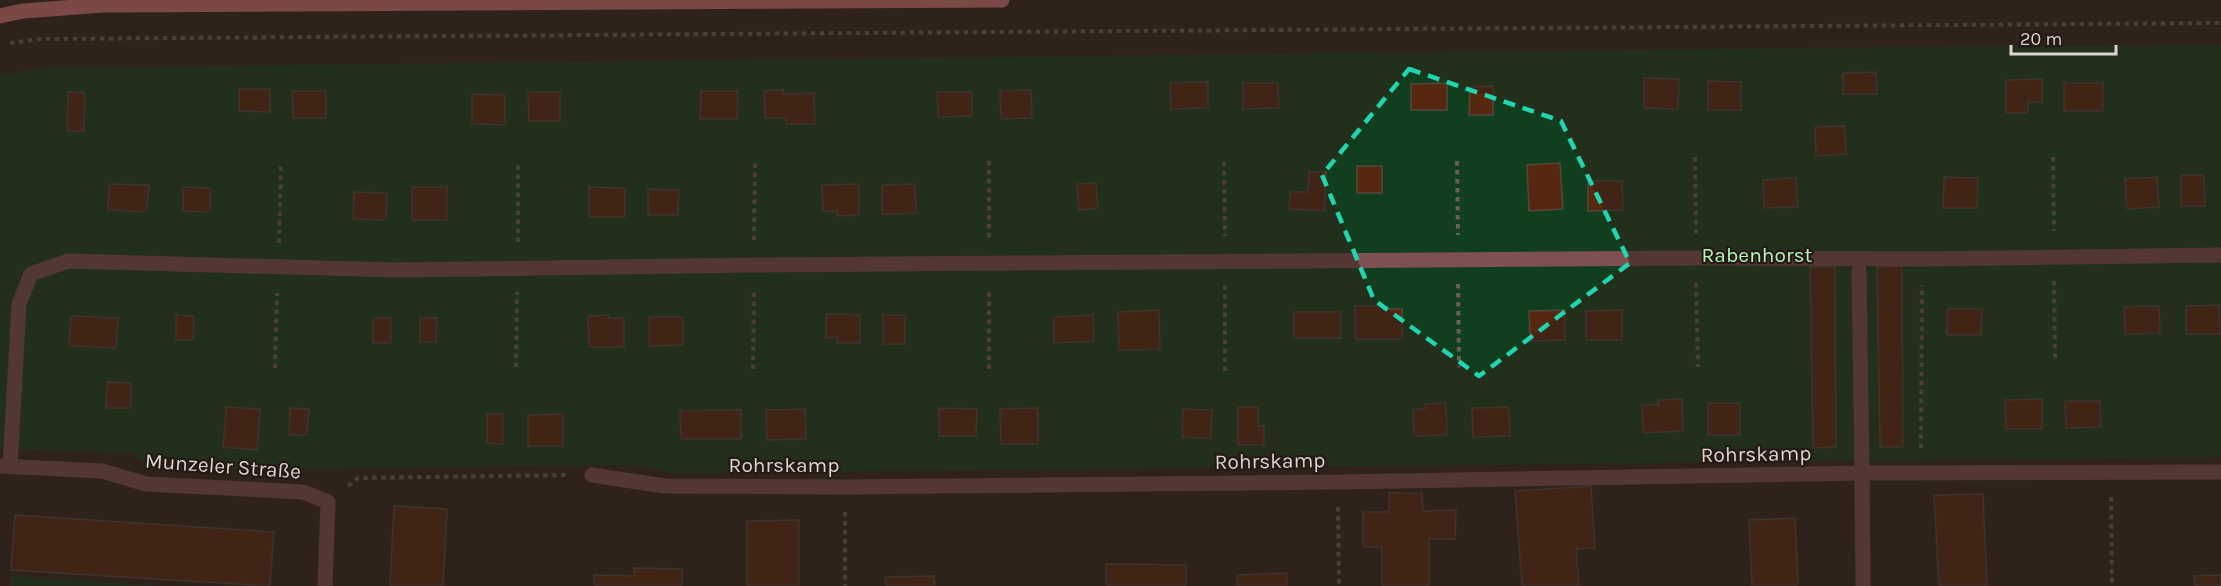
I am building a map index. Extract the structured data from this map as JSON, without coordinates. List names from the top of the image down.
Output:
{
  "streets": {
    "street": ["Rohrskamp", "Munzeler Straße"]
  },
  "parks": ["Rabenhorst"],
  "scale_bar": "20 m"
}
